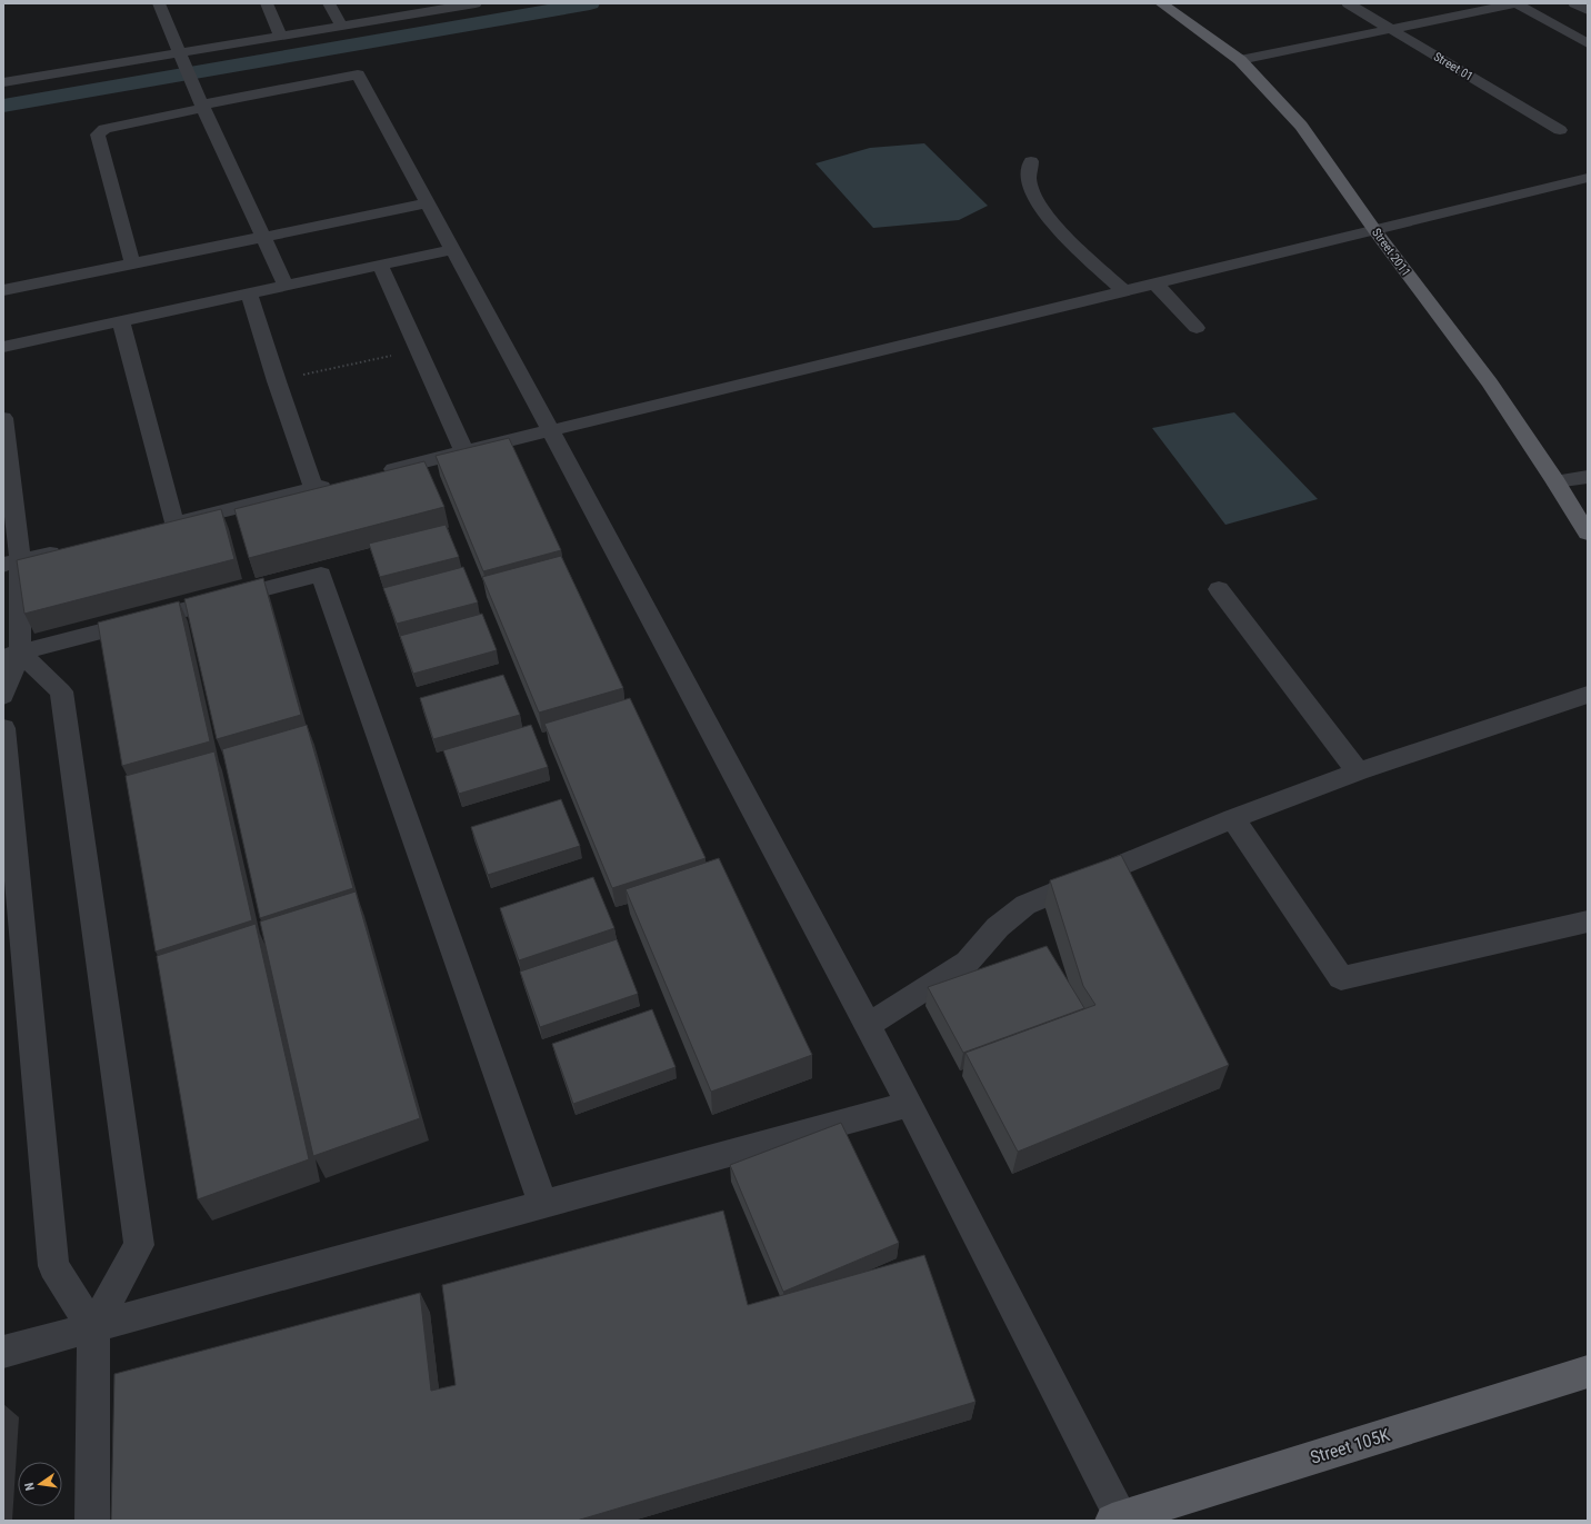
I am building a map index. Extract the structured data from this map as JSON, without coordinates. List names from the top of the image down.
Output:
{
  "streets": {
    "main road": ["Street 2011", "Street 105K"],
    "street": ["Street 01"]
  },
  "north": "left"
}
